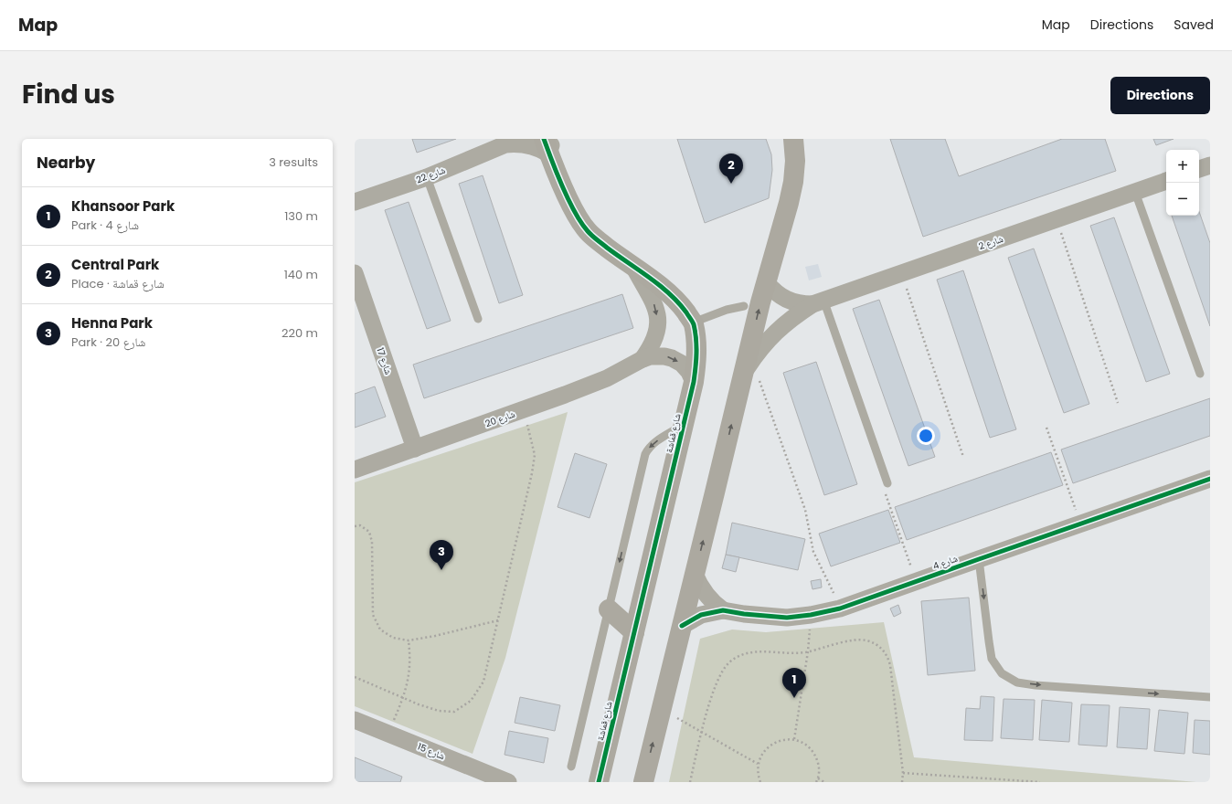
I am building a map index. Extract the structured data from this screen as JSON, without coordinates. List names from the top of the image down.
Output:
{
  "streets": {
    "street": [
      "شارع 22",
      "شارع 2",
      "شارع 17",
      "شارع 20",
      "شارع قماشة",
      "شارع 4",
      "شارع 15"
    ]
  },
  "crossings": [
    ["شارع 22", "شارع قماشة"],
    ["شارع 17", "شارع 20"],
    ["شارع 20", "شارع قماشة"]
  ],
  "page": {
    "header": "Map",
    "nav": ["Map", "Directions", "Saved"],
    "title": "Find us",
    "buttons": "Directions",
    "heading": ["Nearby", "3 results"],
    "map_buttons": ["+", "−"],
    "pins": ["2", "3", "1"],
    "list": [
      {
        "mark": "1",
        "name": "Khansoor Park",
        "note": "Park · شارع 4",
        "value": "130 m"
      },
      {
        "mark": "2",
        "name": "Central Park",
        "note": "Place · شارع قماشة",
        "value": "140 m"
      },
      {
        "mark": "3",
        "name": "Henna Park",
        "note": "Park · شارع 20",
        "value": "220 m"
      }
    ]
  }
}
